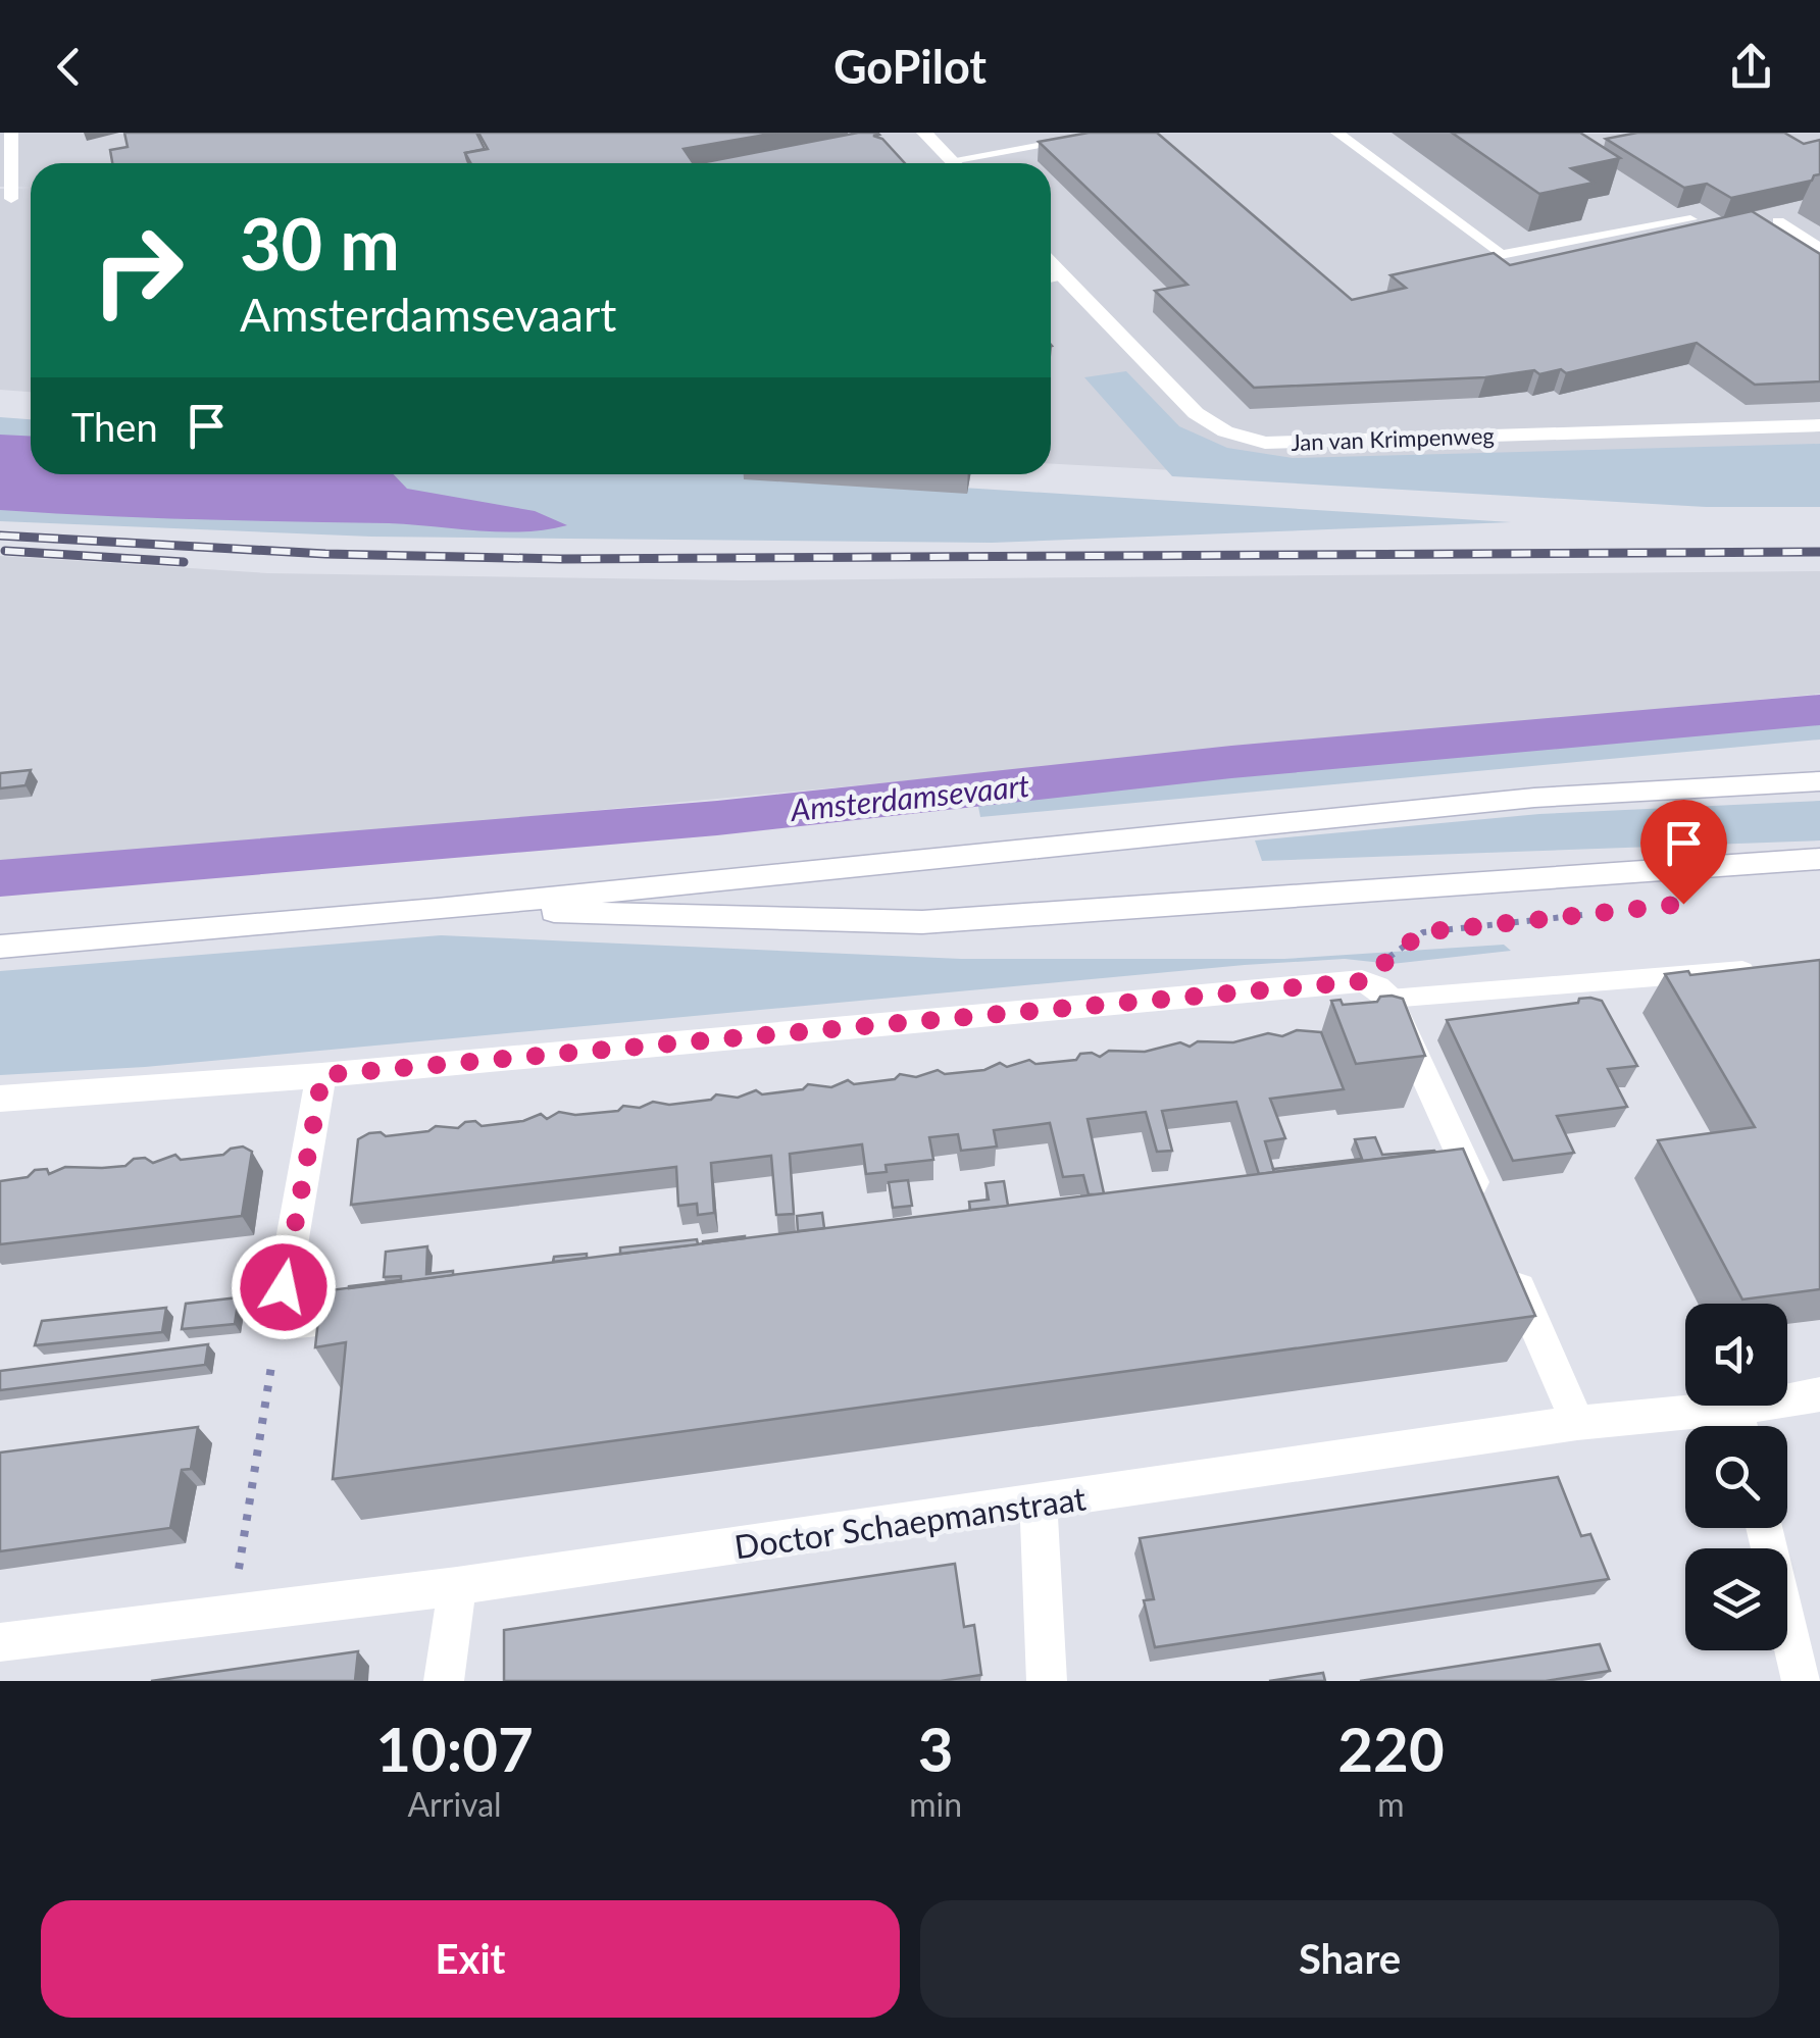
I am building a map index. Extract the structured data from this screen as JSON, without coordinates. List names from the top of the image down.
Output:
{
  "streets": {
    "street": ["Jan van Krimpenweg", "Doctor Schaepmanstraat"]
  },
  "water": ["Amsterdamsevaart"],
  "page": {
    "header": "GoPilot",
    "turn": ["30 m", "Amsterdamsevaart"],
    "then": "Then",
    "eta": [
      "10:07",
      "Arrival",
      "3",
      "min",
      "220",
      "m"
    ],
    "buttons": ["Exit", "Share"]
  }
}
